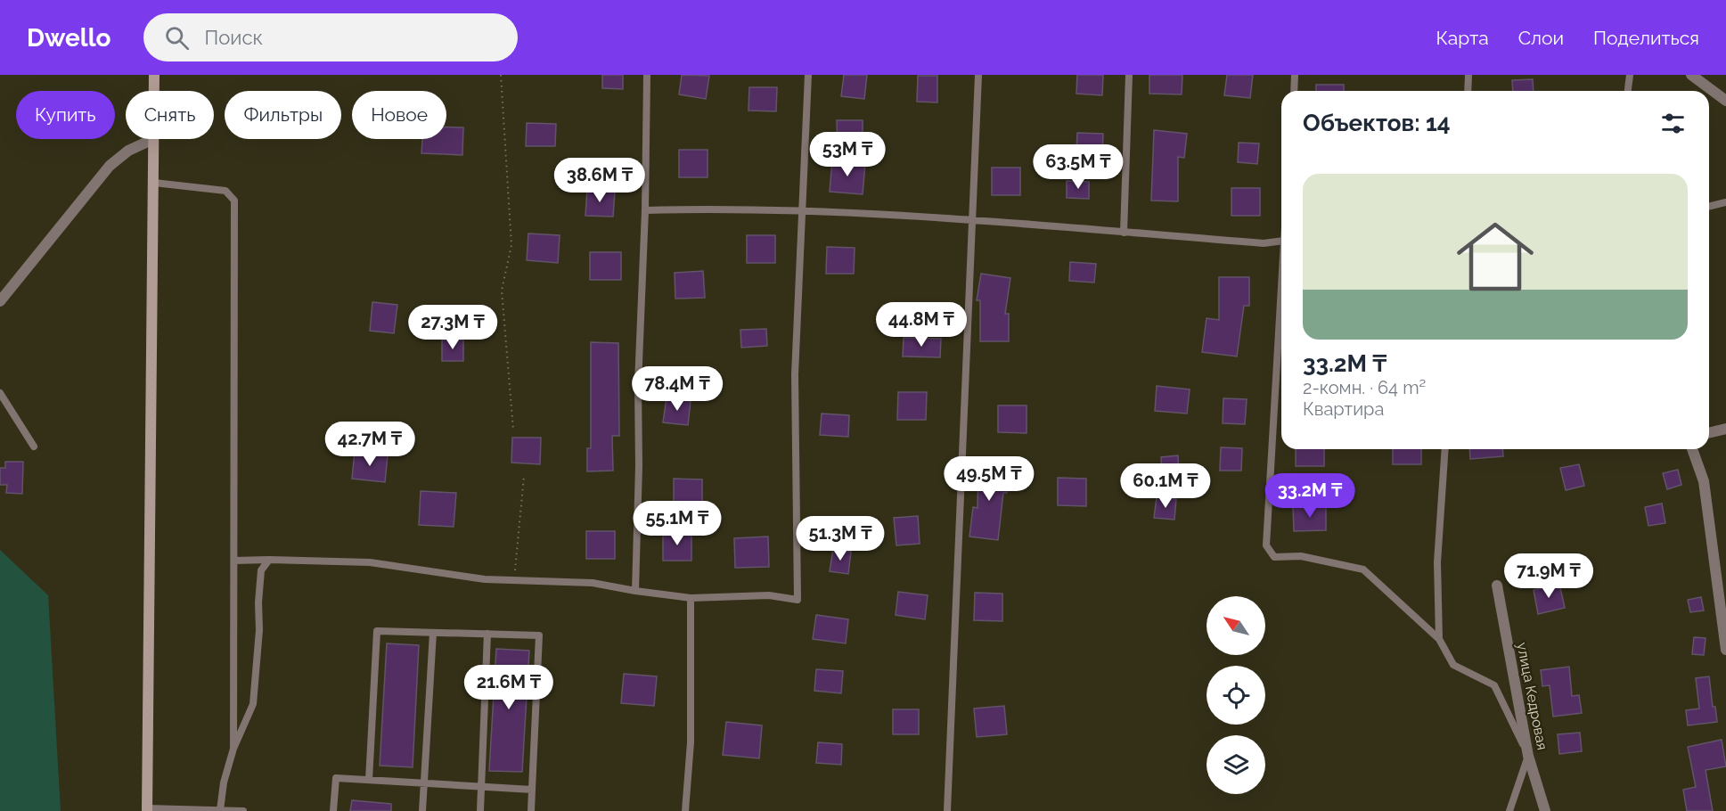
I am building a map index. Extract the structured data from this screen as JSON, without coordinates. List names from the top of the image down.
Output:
{
  "streets": {
    "street": ["улица Кедровая"]
  },
  "north": "top left",
  "page": {
    "header": "Dwello",
    "search": "Поиск",
    "nav": ["Карта", "Слои", "Поделиться"],
    "chip": [
      "Купить",
      "Снять",
      "Фильтры",
      "Новое"
    ],
    "heading": "Объектов: 14",
    "price": [
      "53M ₸",
      "63.5M ₸",
      "38.6M ₸",
      "44.8M ₸",
      "27.3M ₸",
      "78.4M ₸",
      "42.7M ₸",
      "49.5M ₸",
      "60.1M ₸",
      "33.2M ₸",
      "55.1M ₸",
      "51.3M ₸",
      "71.9M ₸",
      "21.6M ₸"
    ],
    "list": [
      {
        "name": "33.2M ₸",
        "note": "2-комн. · 64 m² · Квартира"
      }
    ]
  }
}
